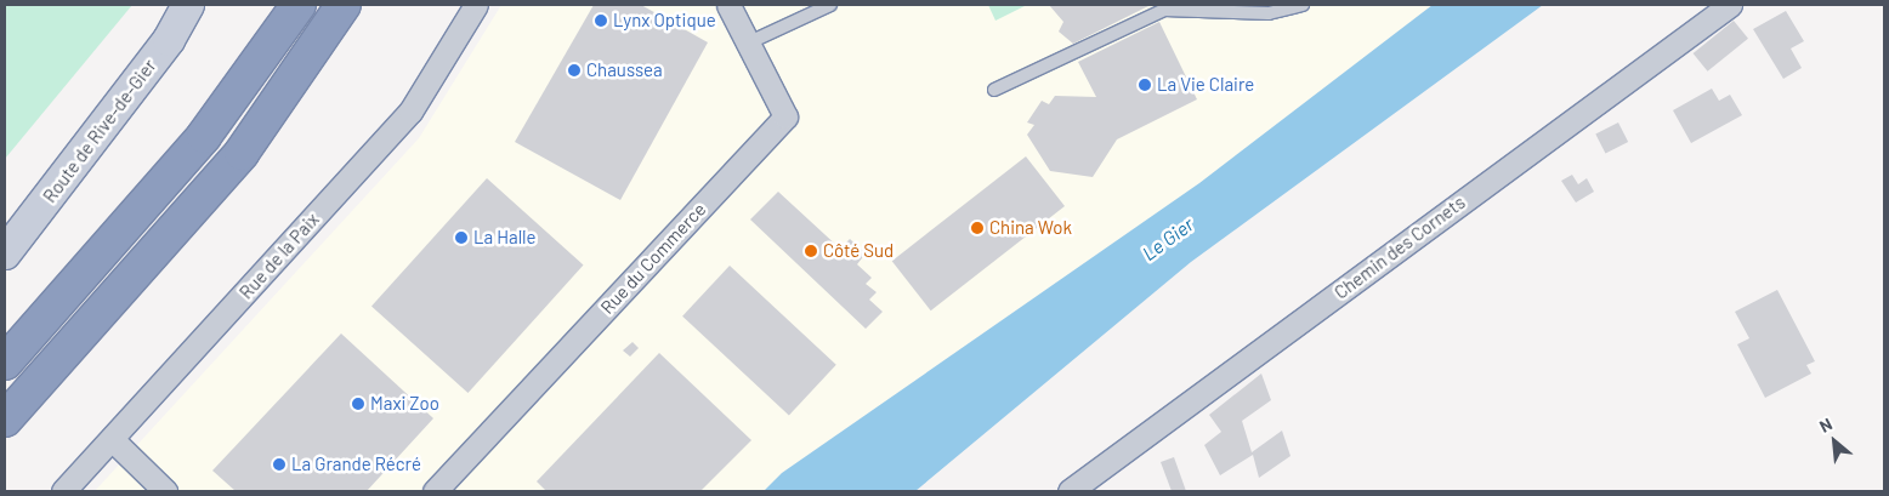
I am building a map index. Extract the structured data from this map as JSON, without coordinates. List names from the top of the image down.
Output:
{
  "streets": {
    "main road": ["Route de Rive-de-Gier"],
    "street": ["Chemin des Cornets", "Rue de la Paix", "Rue du Commerce"]
  },
  "water": ["Le Gier"],
  "places": [
    "Lynx Optique",
    "Chaussea",
    "La Vie Claire",
    "China Wok",
    "La Halle",
    "Côté Sud",
    "Maxi Zoo",
    "La Grande Récré"
  ],
  "north": "top left"
}
